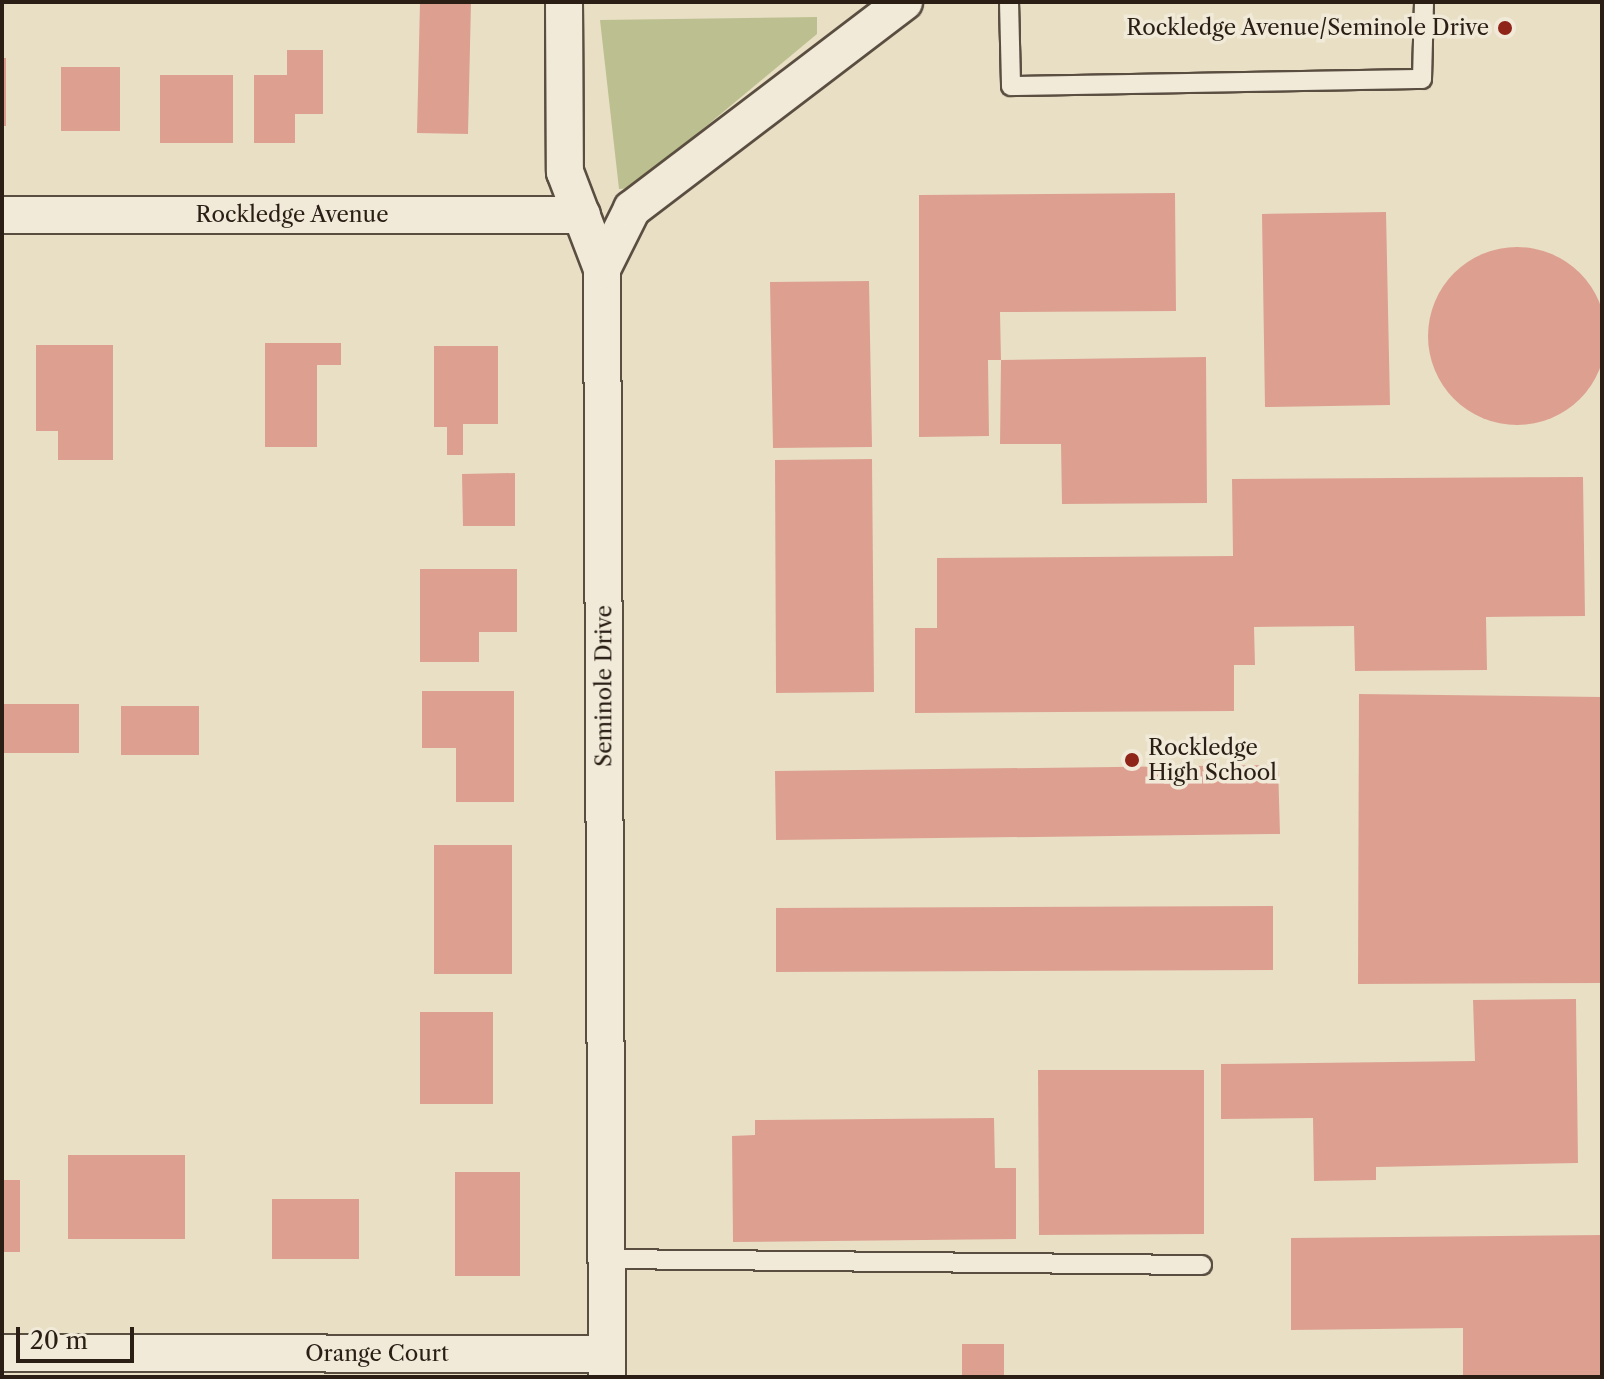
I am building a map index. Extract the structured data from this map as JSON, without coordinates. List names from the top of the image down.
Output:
{
  "streets": {
    "street": ["Rockledge Avenue", "Seminole Drive", "Orange Court"]
  },
  "crossings": [
    ["Rockledge Avenue", "Seminole Drive"],
    ["Seminole Drive", "Orange Court"]
  ],
  "places": ["Rockledge Avenue/Seminole Drive", "Rockledge High School"],
  "scale_bar": "20 m"
}
